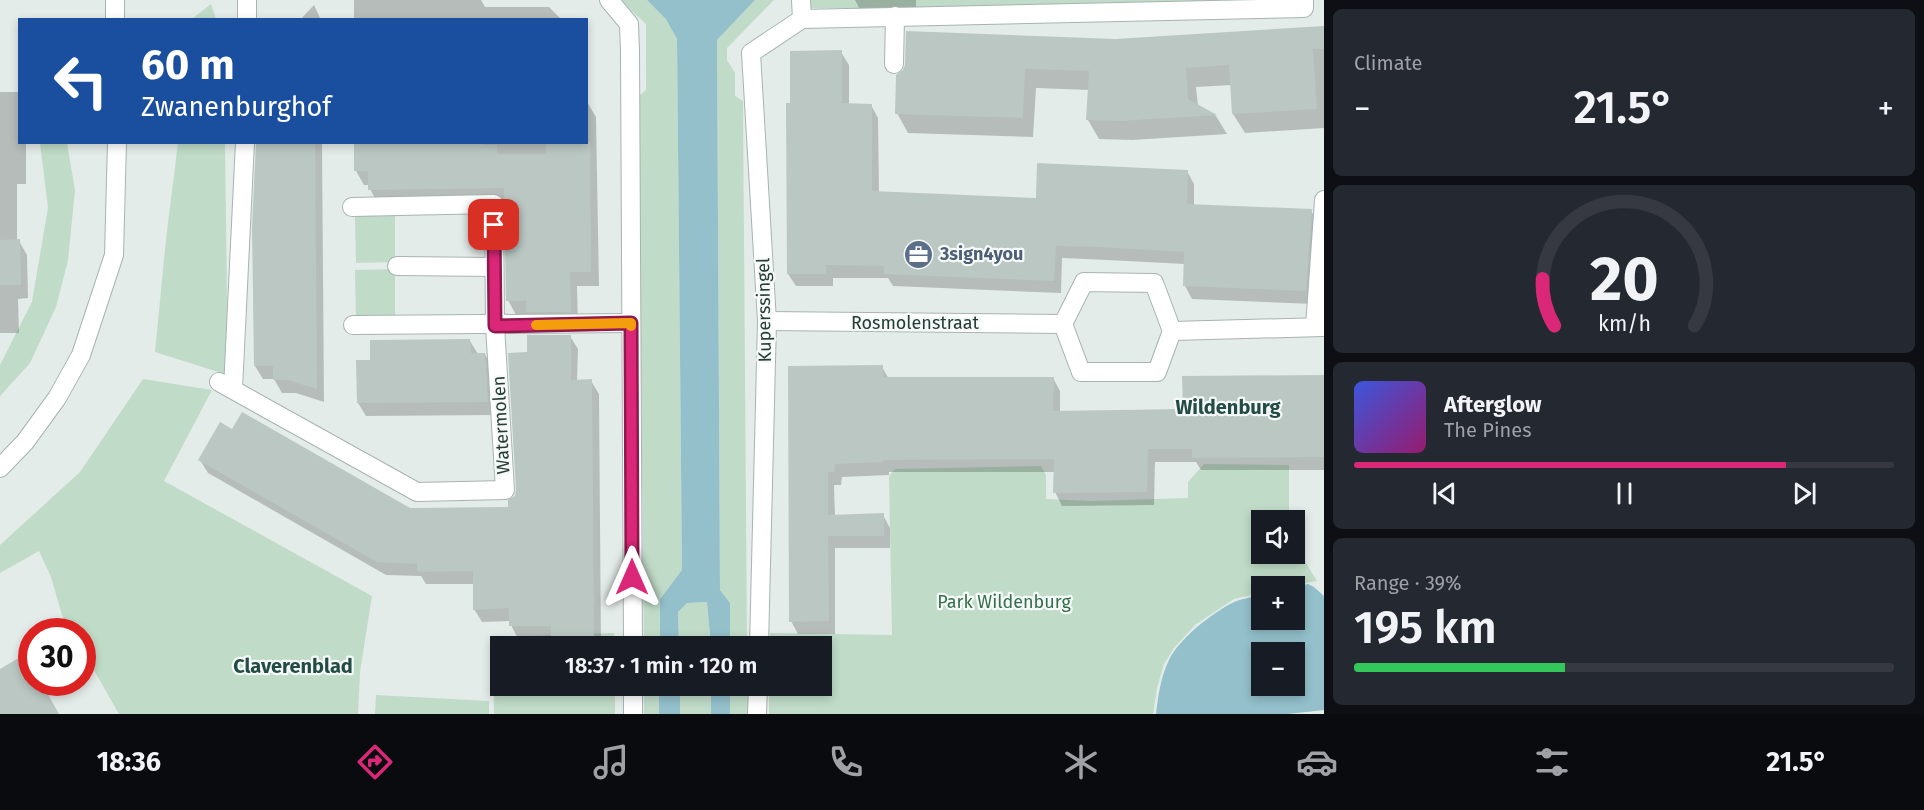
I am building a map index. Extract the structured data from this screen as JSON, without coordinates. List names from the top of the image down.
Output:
{
  "streets": {
    "street": ["Kuperssingel", "Rosmolenstraat", "Watermolen"]
  },
  "crossings": [
    ["Kuperssingel", "Rosmolenstraat"]
  ],
  "districts": ["Wildenburg", "Claverenblad"],
  "parks": ["Park Wildenburg"],
  "places": {
    "office": ["3sign4you"]
  },
  "page": {
    "tile": [
      "Climate",
      ["Range · 39%", "195 km"]
    ],
    "turn": ["60 m", "Zwanenburghof"],
    "heat": ["−", "21.5°", "+"],
    "song": ["Afterglow", "The Pines"],
    "map_buttons": ["+", "−"],
    "limit": "30",
    "trip": "18:37 · 1 min · 120 m",
    "tabs": ["18:36", "21.5°"],
    "gauge": ["20", "km/h"]
  }
}
